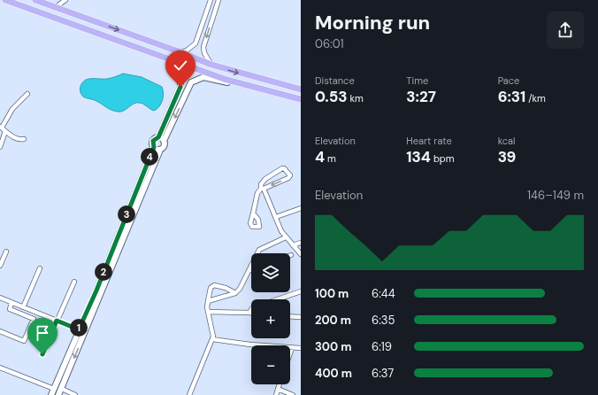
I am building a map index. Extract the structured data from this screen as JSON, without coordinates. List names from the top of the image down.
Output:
{
  "page": {
    "heading": ["Morning run", "06:01"],
    "stats": [
      ["Distance", "0.53 km"],
      ["Time", "3:27"],
      ["Pace", "6:31 /km"],
      ["Elevation", "4 m"],
      ["Heart rate", "134 bpm"],
      ["kcal", "39"]
    ],
    "pins": [
      "4",
      "3",
      "2",
      "1"
    ],
    "chart": ["Elevation", "146–149 m"],
    "map_buttons": ["+", "−"],
    "list": [
      {
        "name": "100 m",
        "note": "6:44"
      },
      {
        "name": "200 m",
        "note": "6:35"
      },
      {
        "name": "300 m",
        "note": "6:19"
      },
      {
        "name": "400 m",
        "note": "6:37"
      }
    ]
  }
}
